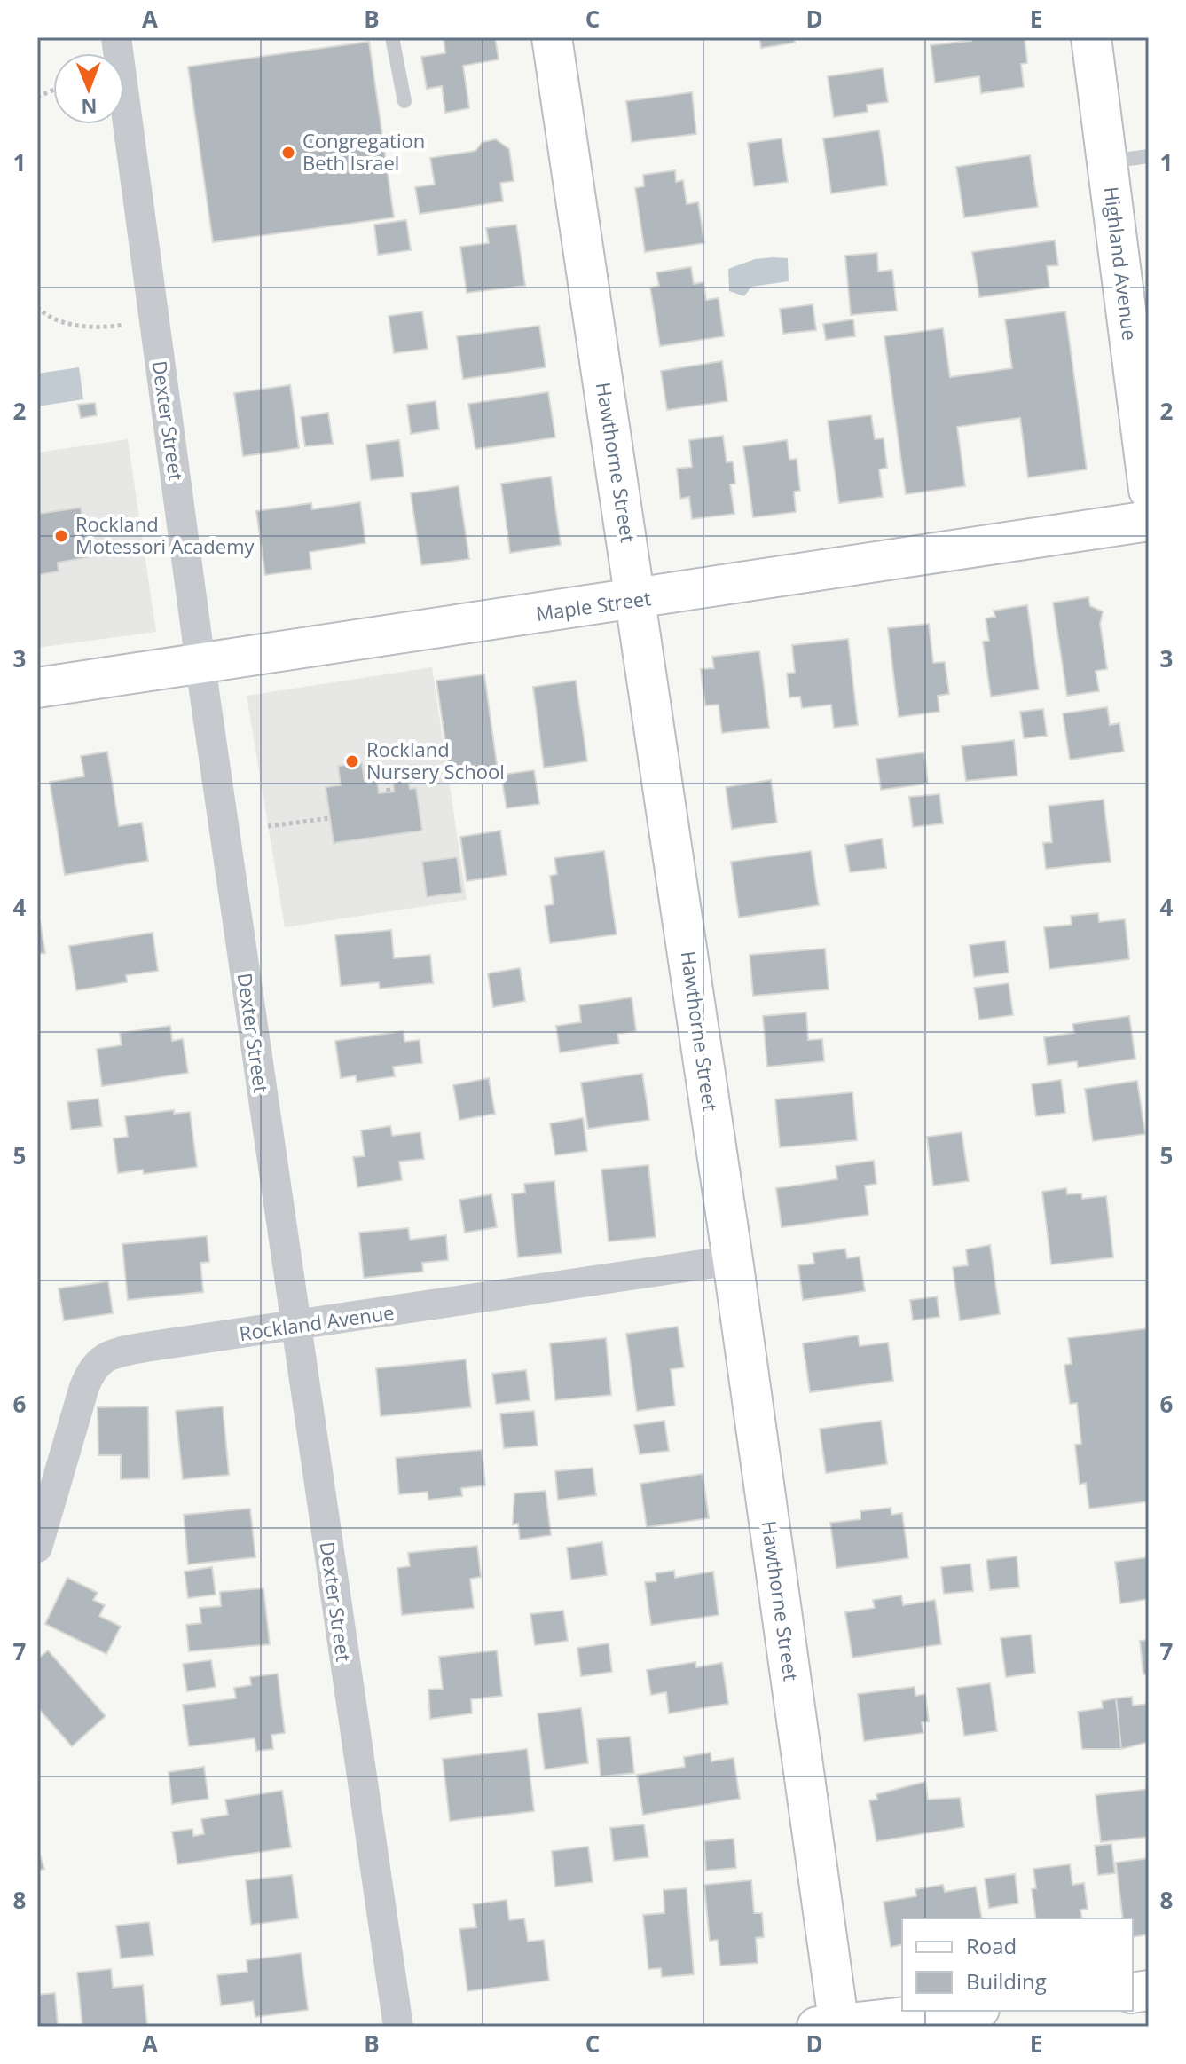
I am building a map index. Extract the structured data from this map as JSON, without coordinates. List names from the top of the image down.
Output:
{
  "streets": {
    "street": [
      "Highland Avenue",
      "Dexter Street",
      "Hawthorne Street",
      "Maple Street",
      "Rockland Avenue"
    ]
  },
  "crossings": [
    ["Dexter Street", "Maple Street"],
    ["Dexter Street", "Rockland Avenue"],
    ["Hawthorne Street", "Maple Street"],
    ["Hawthorne Street", "Rockland Avenue"]
  ],
  "places": ["Congregation Beth Israel", "Rockland Motessori Academy", "Rockland Nursery School"],
  "legend": ["Road", "Building"],
  "north": "bottom",
  "grid": {
    "columns": [
      "A",
      "B",
      "C",
      "D",
      "E"
    ],
    "rows": [
      "1",
      "2",
      "3",
      "4",
      "5",
      "6",
      "7",
      "8"
    ]
  }
}
